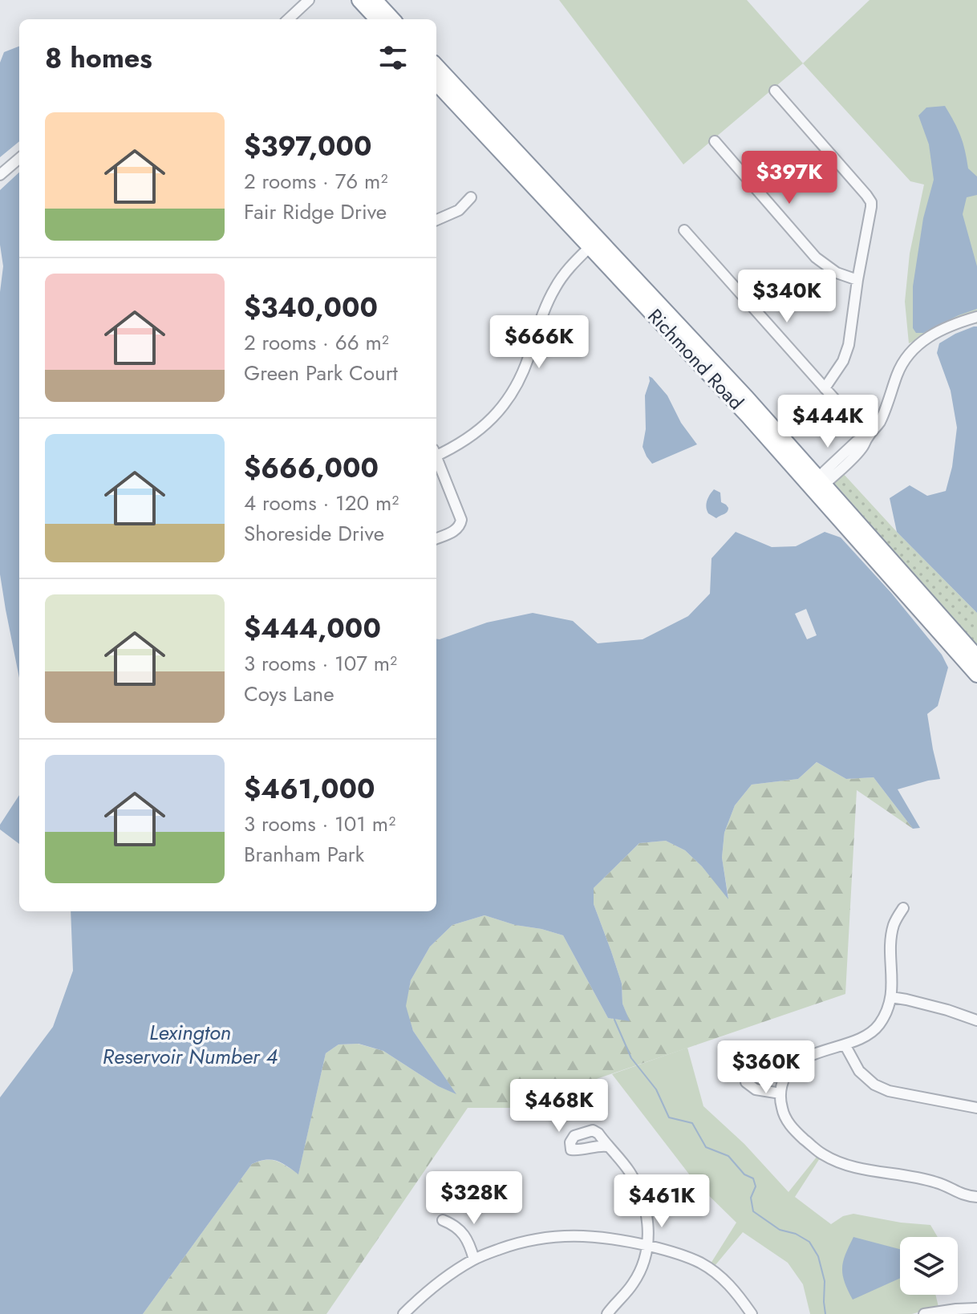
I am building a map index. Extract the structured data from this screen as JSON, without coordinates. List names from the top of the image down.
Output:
{
  "streets": {
    "highway": ["Richmond Road"]
  },
  "water": ["Lexington Reservoir Number 4"],
  "page": {
    "heading": "8 homes",
    "list": [
      {
        "name": "$397,000",
        "note": "2 rooms · 76 m² · Fair Ridge Drive"
      },
      {
        "name": "$340,000",
        "note": "2 rooms · 66 m² · Green Park Court"
      },
      {
        "name": "$666,000",
        "note": "4 rooms · 120 m² · Shoreside Drive"
      },
      {
        "name": "$444,000",
        "note": "3 rooms · 107 m² · Coys Lane"
      },
      {
        "name": "$461,000",
        "note": "3 rooms · 101 m² · Branham Park"
      }
    ],
    "price": [
      "$397K",
      "$340K",
      "$666K",
      "$444K",
      "$360K",
      "$468K",
      "$328K",
      "$461K"
    ]
  }
}
